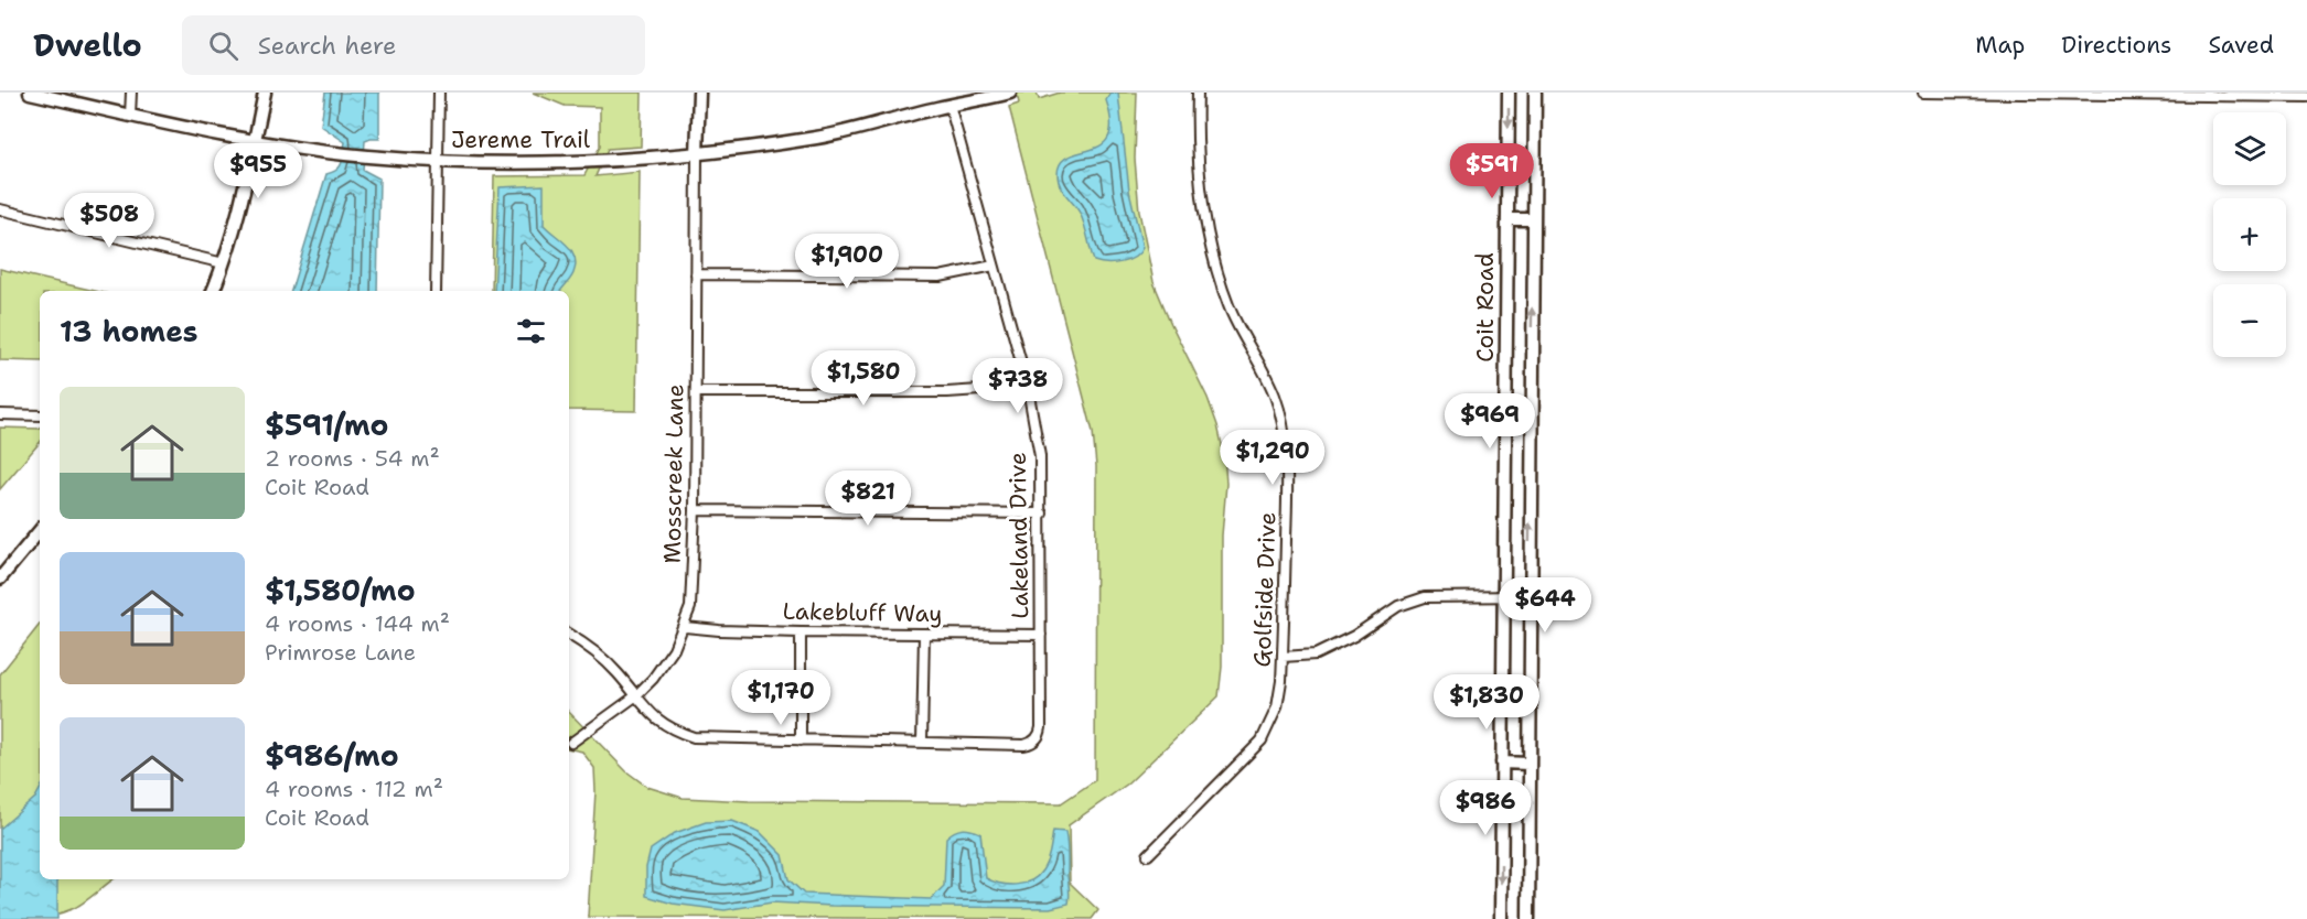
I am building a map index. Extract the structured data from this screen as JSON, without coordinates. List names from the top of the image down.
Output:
{
  "streets": {
    "main road": ["Jereme Trail", "Coit Road"],
    "street": [
      "Mosscreek Lane",
      "Lakeland Drive",
      "Golfside Drive",
      "Lakebluff Way"
    ]
  },
  "crossings": [
    ["Jereme Trail", "Mosscreek Lane"],
    ["Jereme Trail", "Lakeland Drive"],
    ["Mosscreek Lane", "Lakebluff Way"],
    ["Lakeland Drive", "Lakebluff Way"]
  ],
  "page": {
    "header": "Dwello",
    "search": "Search here",
    "nav": ["Map", "Directions", "Saved"],
    "map_buttons": ["+", "−"],
    "price": [
      "$955",
      "$591",
      "$508",
      "$1,900",
      "$1,580",
      "$738",
      "$969",
      "$1,290",
      "$821",
      "$644",
      "$1,170",
      "$1,830",
      "$986"
    ],
    "heading": "13 homes",
    "list": [
      {
        "name": "$591/mo",
        "note": "2 rooms · 54 m² · Coit Road"
      },
      {
        "name": "$1,580/mo",
        "note": "4 rooms · 144 m² · Primrose Lane"
      },
      {
        "name": "$986/mo",
        "note": "4 rooms · 112 m² · Coit Road"
      }
    ]
  }
}
